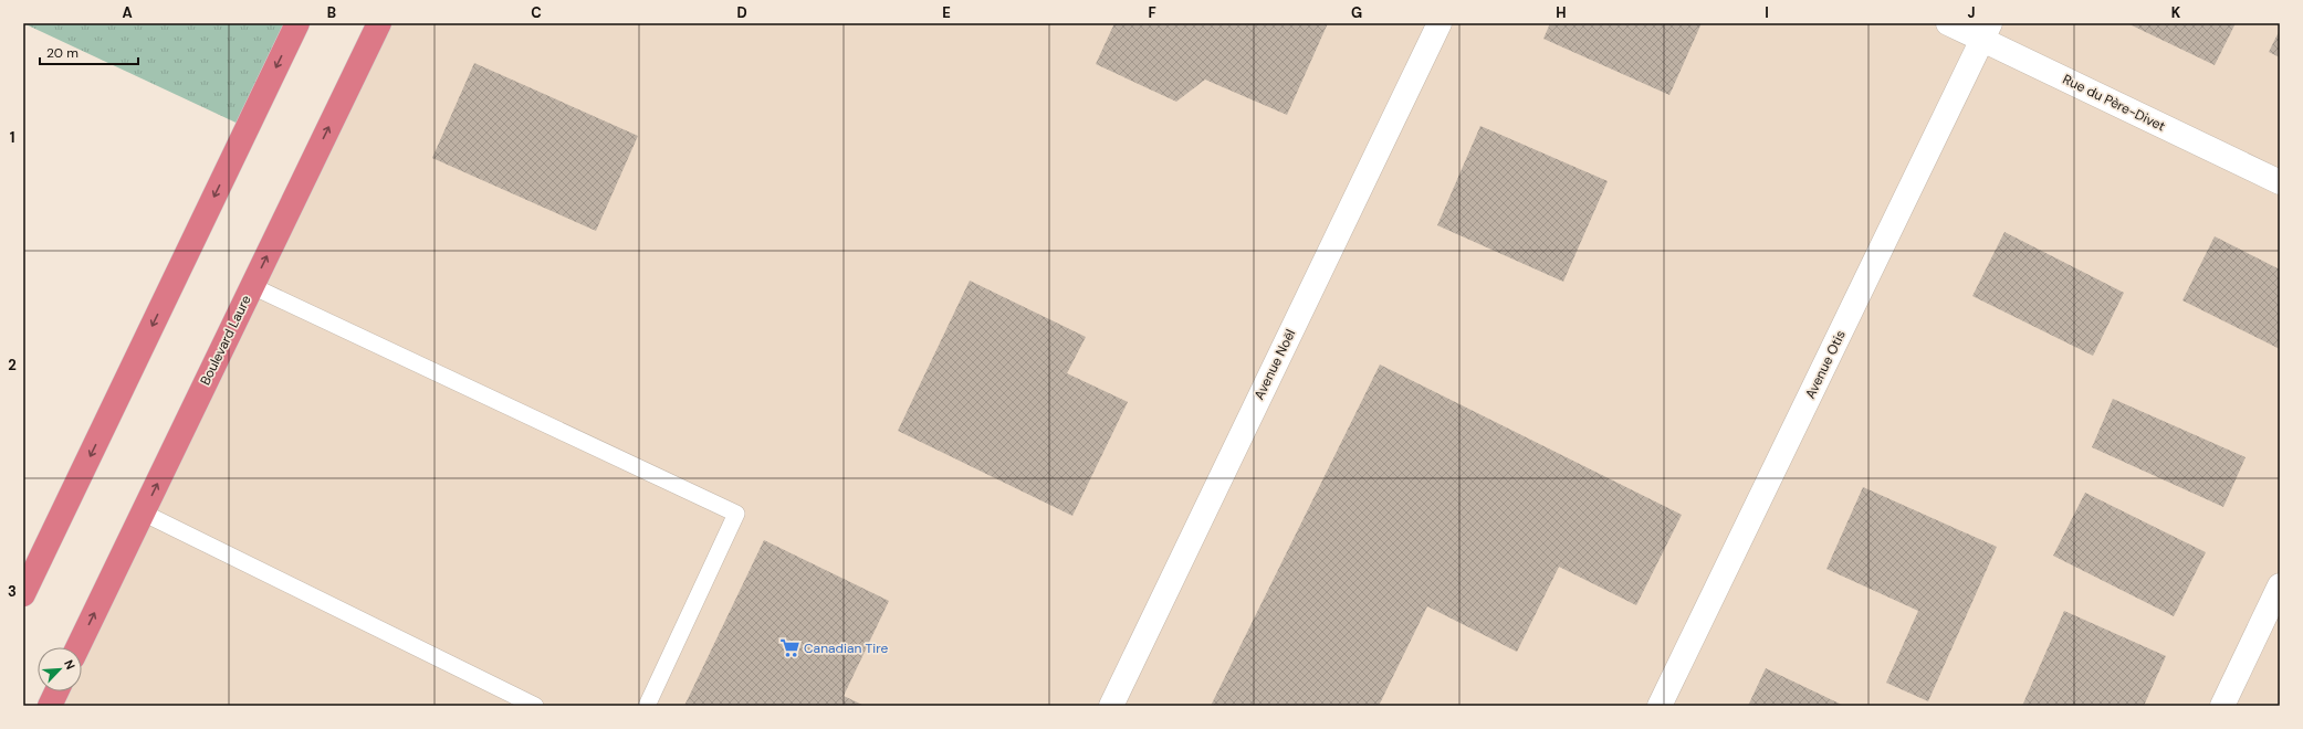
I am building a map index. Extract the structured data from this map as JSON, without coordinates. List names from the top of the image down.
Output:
{
  "streets": {
    "highway": ["Boulevard Laure"],
    "street": ["Rue du Père-Divet", "Avenue Noël", "Avenue Otis"]
  },
  "crossings": [
    ["Rue du Père-Divet", "Avenue Otis"]
  ],
  "places": {
    "supermarket": ["Canadian Tire"]
  },
  "scale_bar": "20 m",
  "north": "top right",
  "grid": {
    "columns": [
      "A",
      "B",
      "C",
      "D",
      "E",
      "F",
      "G",
      "H",
      "I",
      "J",
      "K"
    ],
    "rows": ["1", "2", "3"]
  }
}
